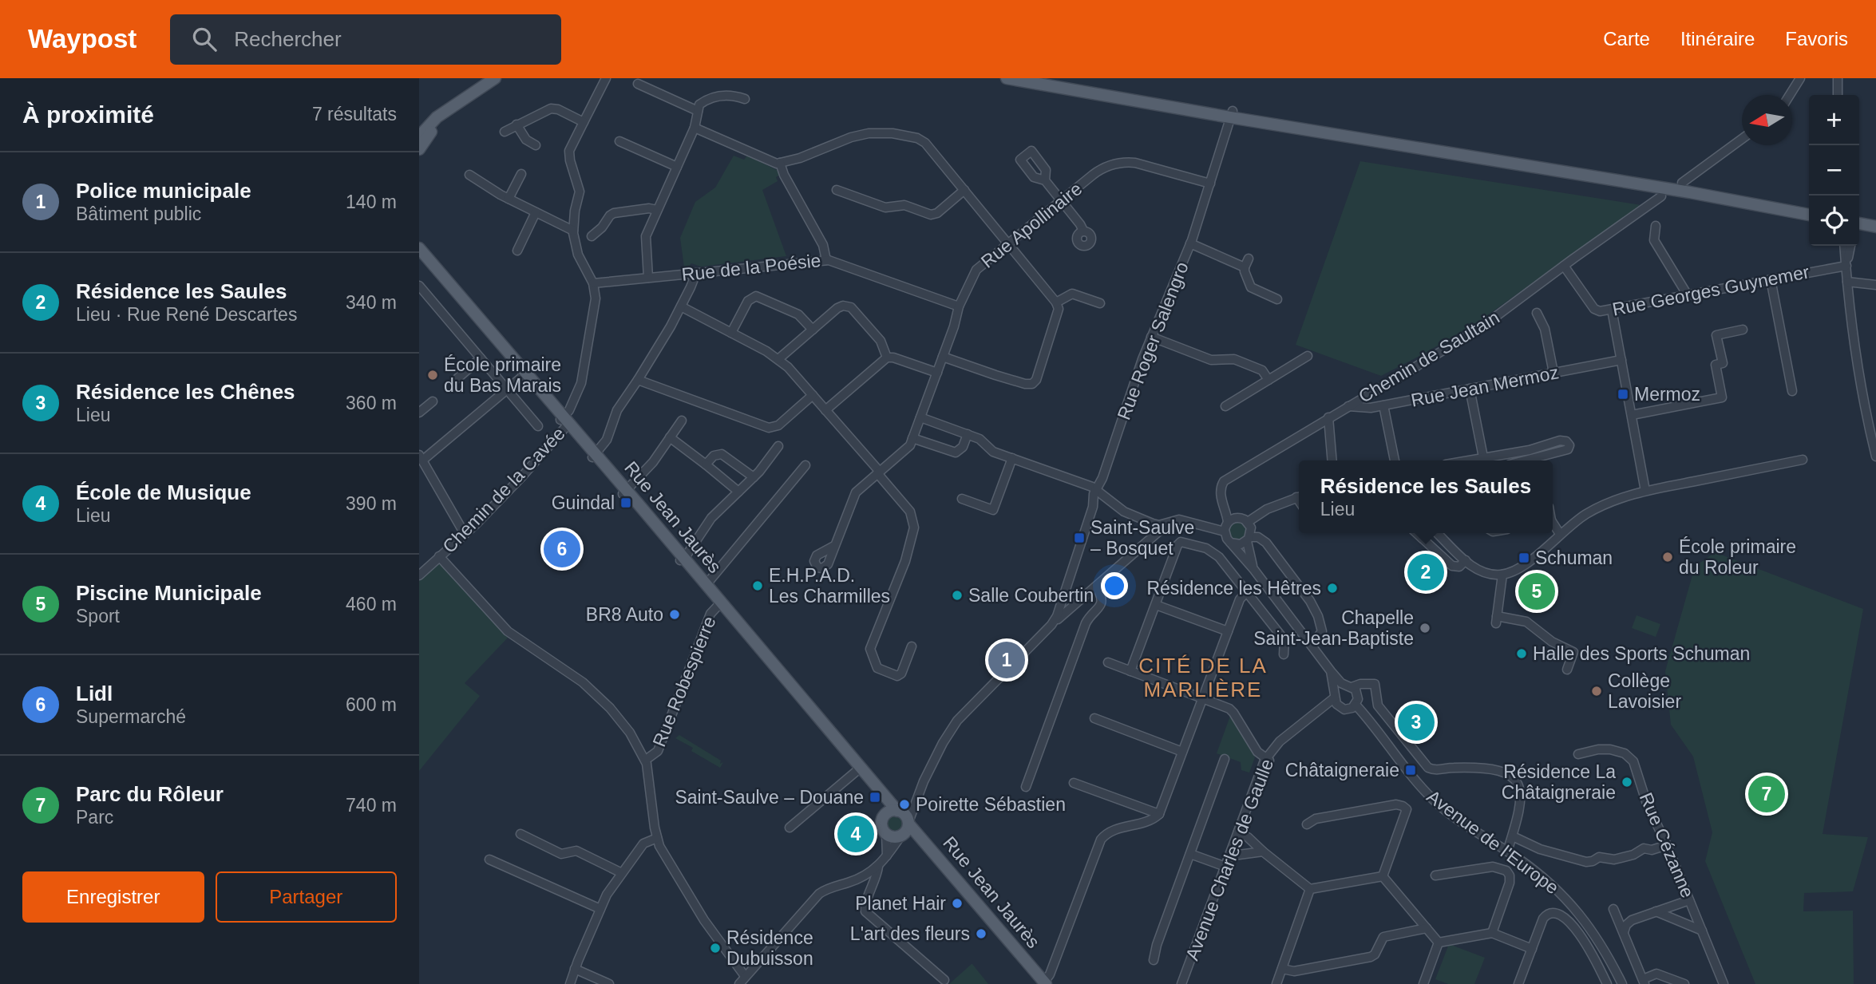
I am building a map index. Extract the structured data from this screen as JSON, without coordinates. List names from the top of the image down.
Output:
{
  "streets": {
    "main road": ["Rue Jean Jaurès"],
    "street": [
      "Rue Apollinaire",
      "Rue de la Poésie",
      "Rue Georges Guynemer",
      "Rue Roger Salengro",
      "Chemin de Saultain",
      "Rue Jean Mermoz",
      "Chemin de la Cavée",
      "Rue Robespierre",
      "Avenue de l'Europe",
      "Rue Cézanne",
      "Avenue Charles de Gaulle"
    ]
  },
  "crossings": [
    ["Rue Apollinaire", "Rue de la Poésie"],
    ["Rue Apollinaire", "Rue Roger Salengro"],
    ["Rue de la Poésie", "Chemin de la Cavée"],
    ["Rue Georges Guynemer", "Chemin de Saultain"],
    ["Chemin de Saultain", "Rue Jean Mermoz"],
    ["Chemin de la Cavée", "Rue Jean Jaurès"],
    ["Rue Jean Jaurès", "Rue Robespierre"],
    ["Avenue de l'Europe", "Avenue Charles de Gaulle"]
  ],
  "districts": ["CITÉ DE LA MARLIÈRE"],
  "places": {
    "other": [
      "École primaire du Bas Marais",
      "École primaire du Roleur",
      "E.H.P.A.D. Les Charmilles",
      "Résidence les Hêtres",
      "Salle Coubertin",
      "BR8 Auto",
      "Chapelle Saint-Jean-Baptiste",
      "Halle des Sports Schuman",
      "Collège Lavoisier",
      "Résidence La Châtaigneraie",
      "Poirette Sébastien",
      "Planet Hair",
      "L'art des fleurs",
      "Résidence Dubuisson"
    ],
    "transit": [
      "Mermoz",
      "Guindal",
      "Saint-Saulve – Bosquet",
      "Schuman",
      "Châtaigneraie",
      "Saint-Saulve – Douane"
    ]
  },
  "north": "left",
  "page": {
    "header": "Waypost",
    "search": "Rechercher",
    "nav": ["Carte", "Itinéraire", "Favoris"],
    "heading": ["À proximité", "7 résultats"],
    "map_buttons": ["+", "−"],
    "list": [
      {
        "mark": "1",
        "name": "Police municipale",
        "note": "Bâtiment public",
        "value": "140 m"
      },
      {
        "mark": "2",
        "name": "Résidence les Saules",
        "note": "Lieu · Rue René Descartes",
        "value": "340 m"
      },
      {
        "mark": "3",
        "name": "Résidence les Chênes",
        "note": "Lieu",
        "value": "360 m"
      },
      {
        "mark": "4",
        "name": "École de Musique",
        "note": "Lieu",
        "value": "390 m"
      },
      {
        "mark": "5",
        "name": "Piscine Municipale",
        "note": "Sport",
        "value": "460 m"
      },
      {
        "mark": "6",
        "name": "Lidl",
        "note": "Supermarché",
        "value": "600 m"
      },
      {
        "mark": "7",
        "name": "Parc du Rôleur",
        "note": "Parc",
        "value": "740 m"
      }
    ],
    "popup": ["Résidence les Saules", "Lieu"],
    "pins": [
      "6",
      "2",
      "5",
      "1",
      "3",
      "7",
      "4"
    ],
    "buttons": ["Enregistrer", "Partager"]
  }
}
